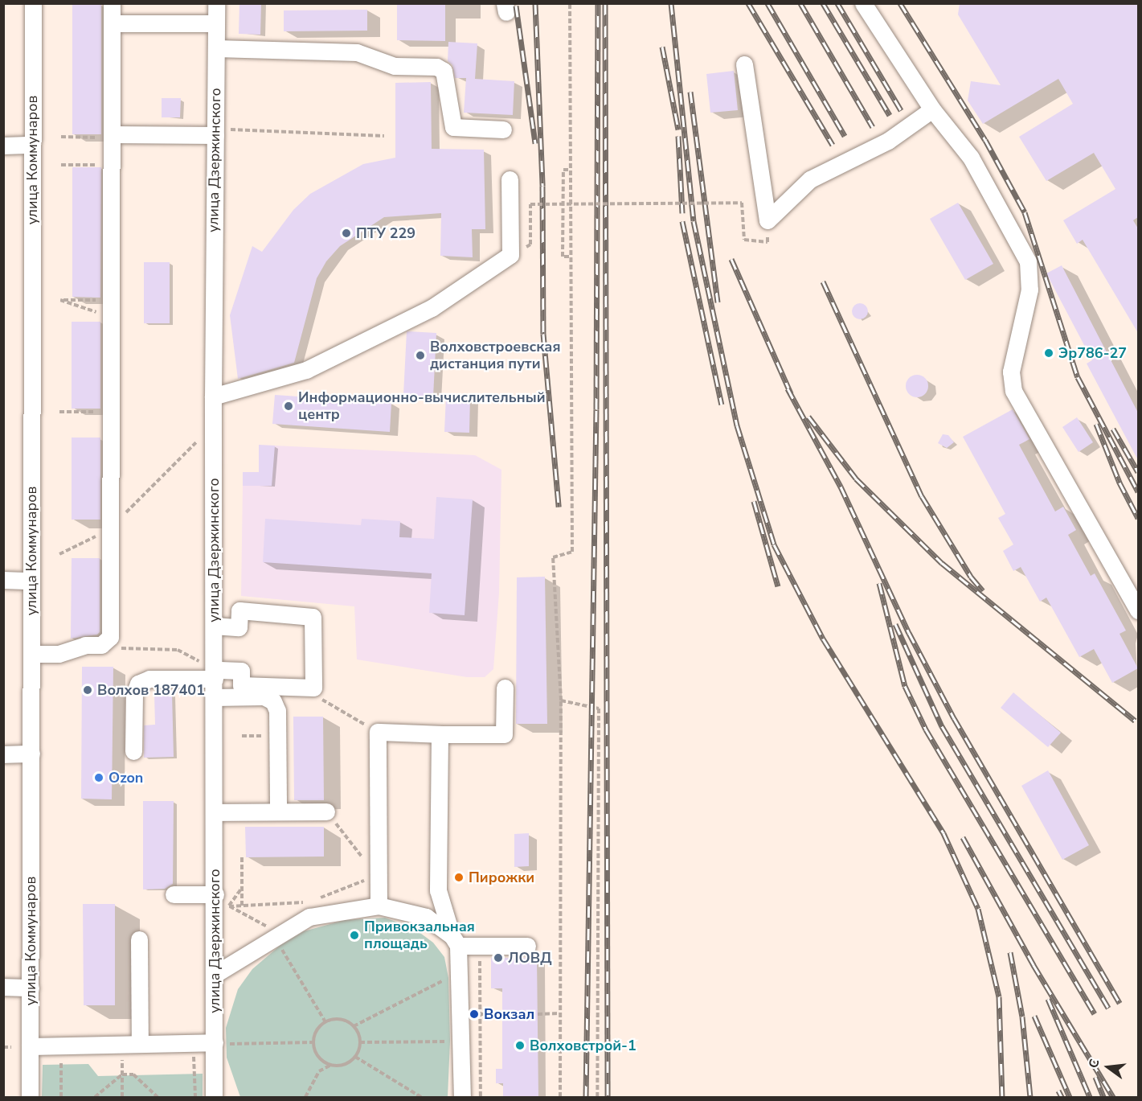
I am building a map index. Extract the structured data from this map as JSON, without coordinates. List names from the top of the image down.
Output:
{
  "streets": {
    "street": ["улица Коммунаров", "улица Дзержинского"]
  },
  "places": [
    "ПТУ 229",
    "Эр786-27",
    "Волховстроевская дистанция пути",
    "Информационно-вычислительный центр",
    "Волхов 187401",
    "Ozon",
    "Пирожки",
    "Привокзальная площадь",
    "ЛОВД",
    "Вокзал",
    "Волховстрой-1"
  ],
  "north": "left"
}
